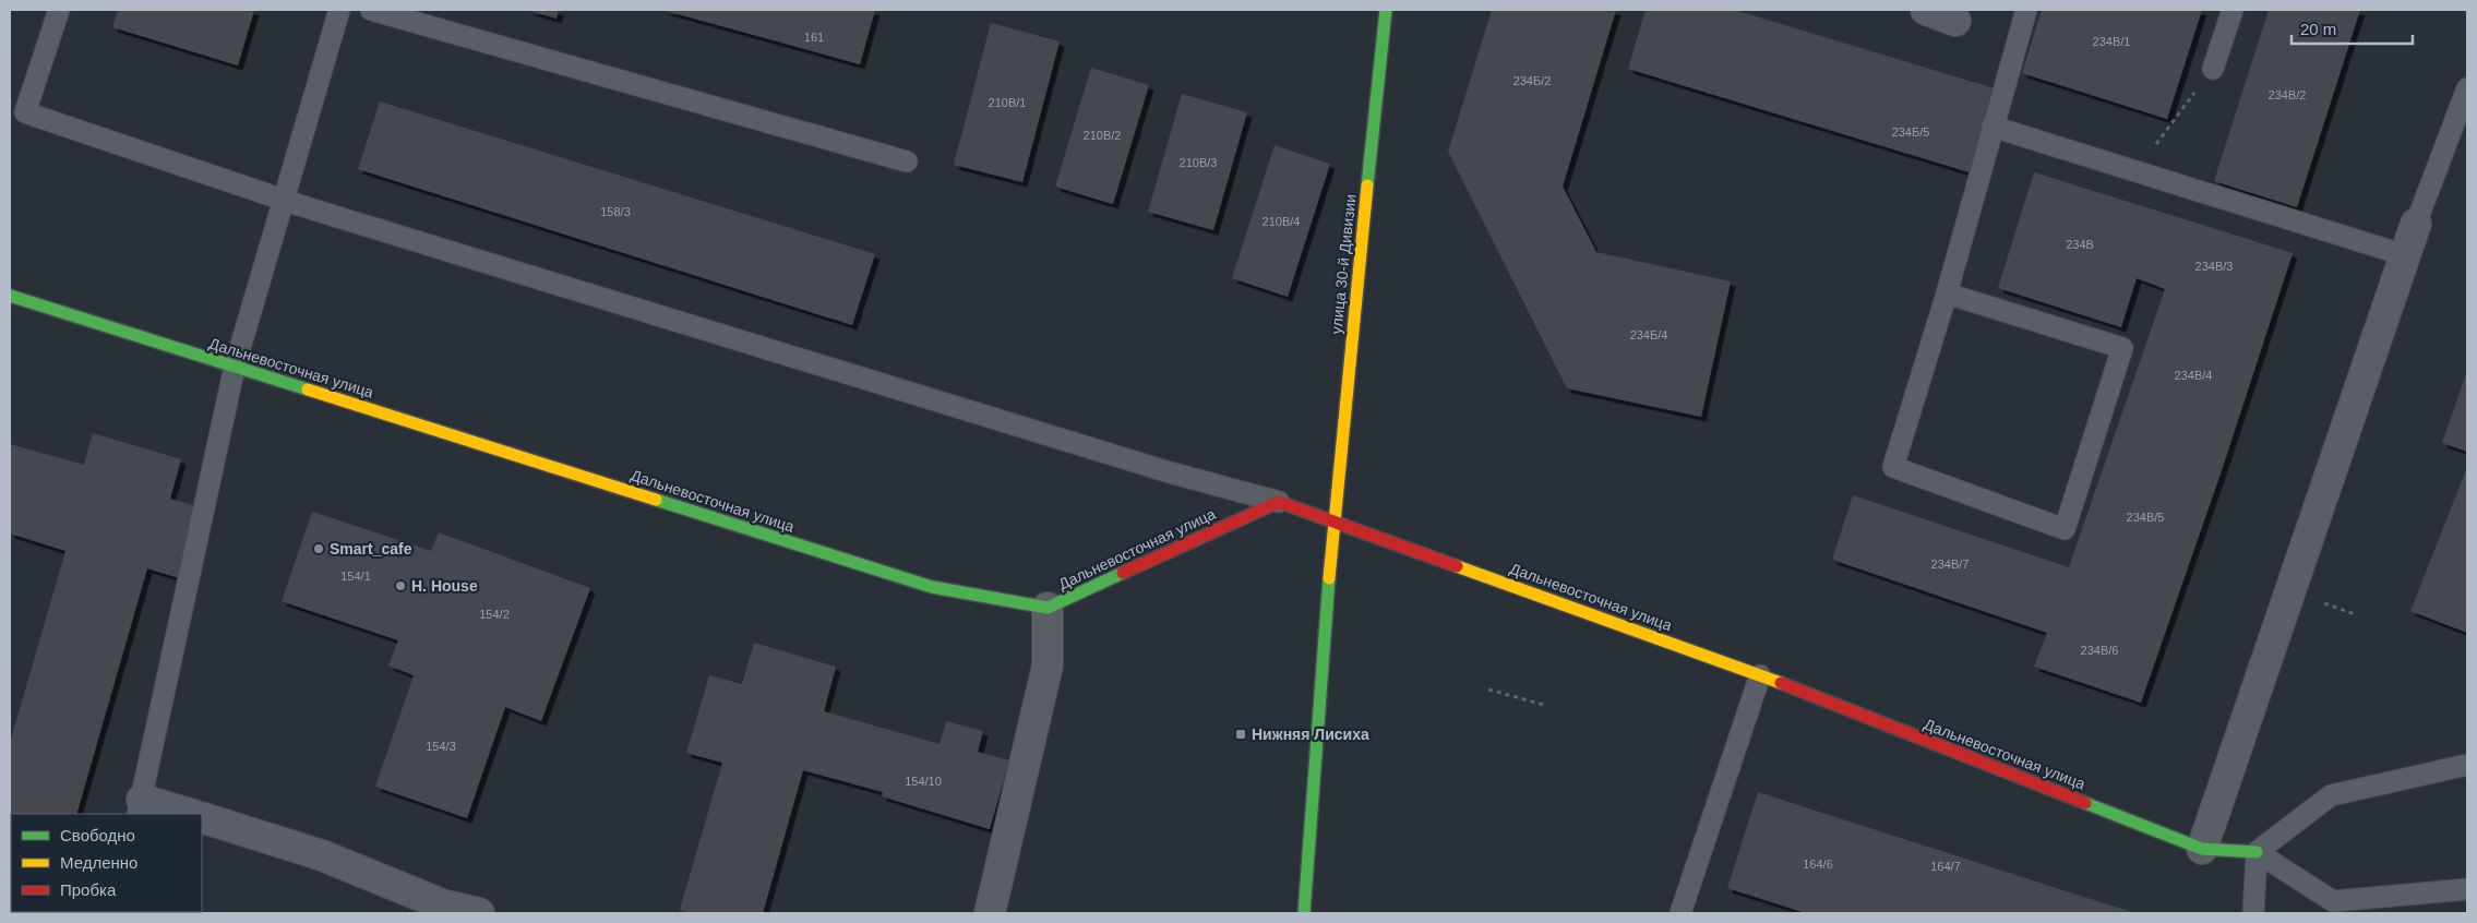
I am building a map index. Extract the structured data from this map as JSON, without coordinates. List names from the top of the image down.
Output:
{
  "streets": {
    "street": ["улица 30-й Дивизии", "Дальневосточная улица"]
  },
  "crossings": [
    ["улица 30-й Дивизии", "Дальневосточная улица"]
  ],
  "places": {
    "other": ["Smart_cafe", "H. House"],
    "transit": ["Нижняя Лисиха"]
  },
  "house_numbers": [
    "161",
    "234В/1",
    "234Б/2",
    "234В/2",
    "210В/1",
    "234Б/5",
    "210В/2",
    "210В/3",
    "158/3",
    "210В/4",
    "234В",
    "234В/3",
    "234Б/4",
    "234В/4",
    "234В/5",
    "234В/7",
    "154/1",
    "154/2",
    "234В/6",
    "154/3",
    "154/10",
    "164/6",
    "164/7"
  ],
  "legend": ["Свободно", "Медленно", "Пробка"],
  "scale_bar": "20 m"
}
